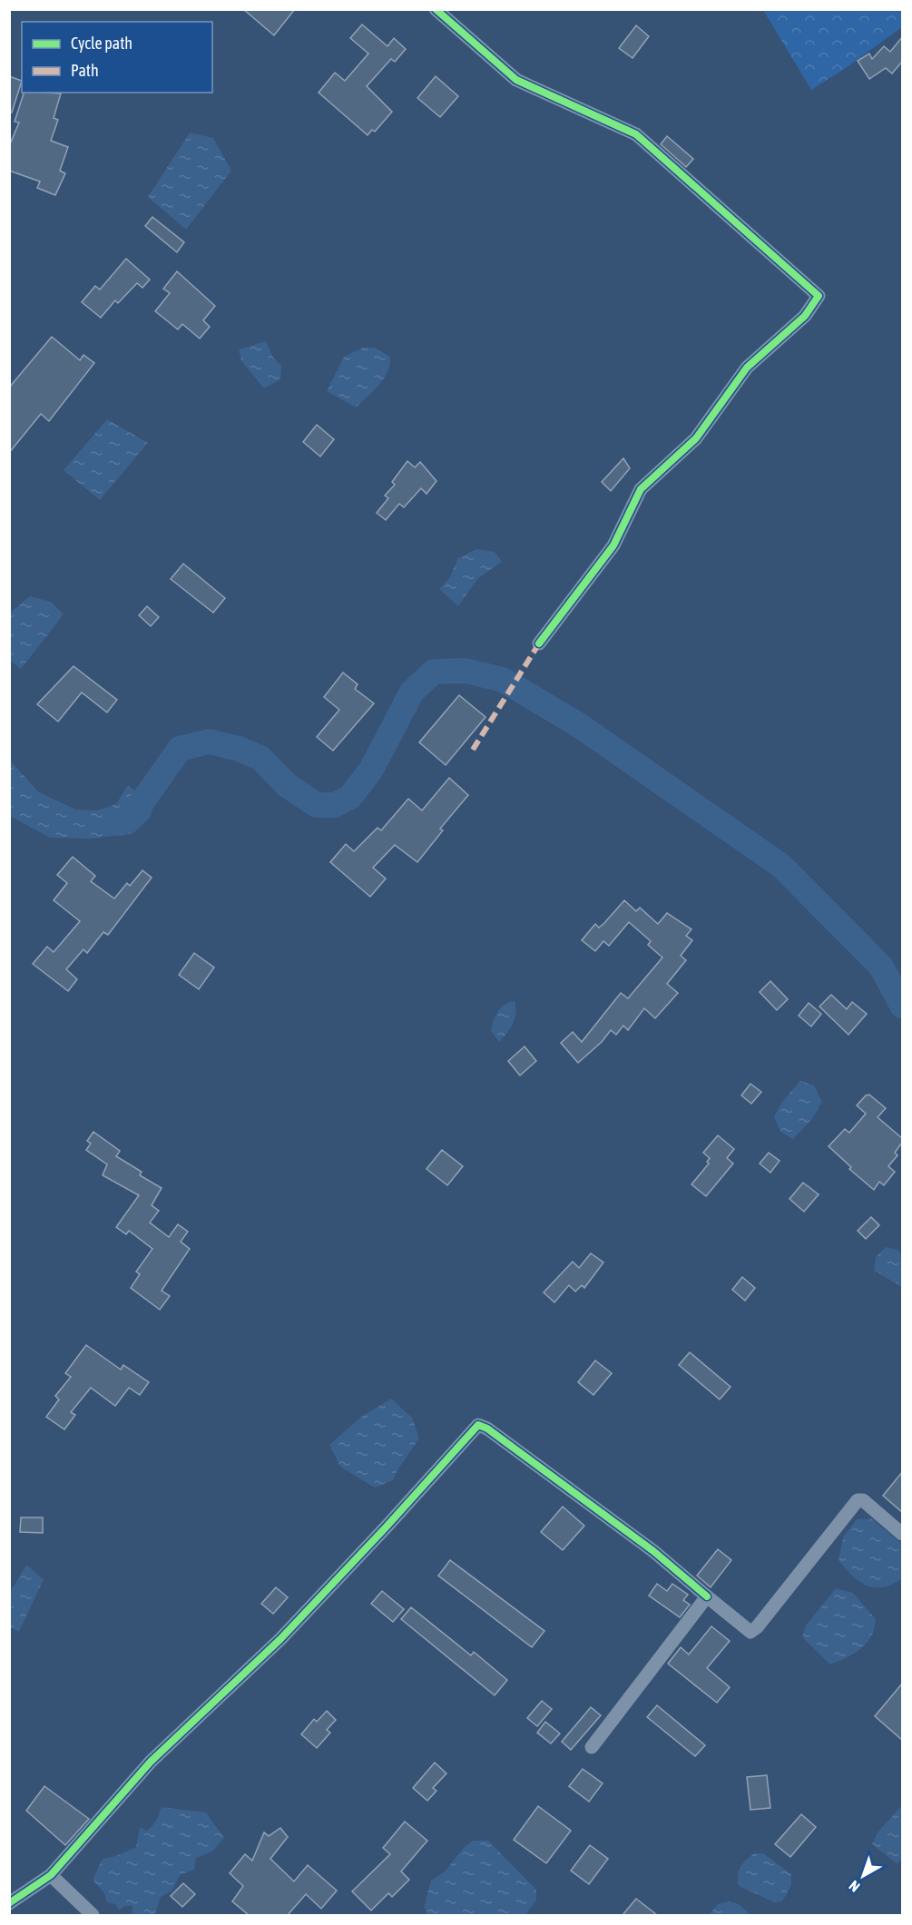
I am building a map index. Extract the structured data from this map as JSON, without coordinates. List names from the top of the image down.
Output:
{
  "legend": ["Cycle path", "Path"],
  "north": "bottom left"
}
